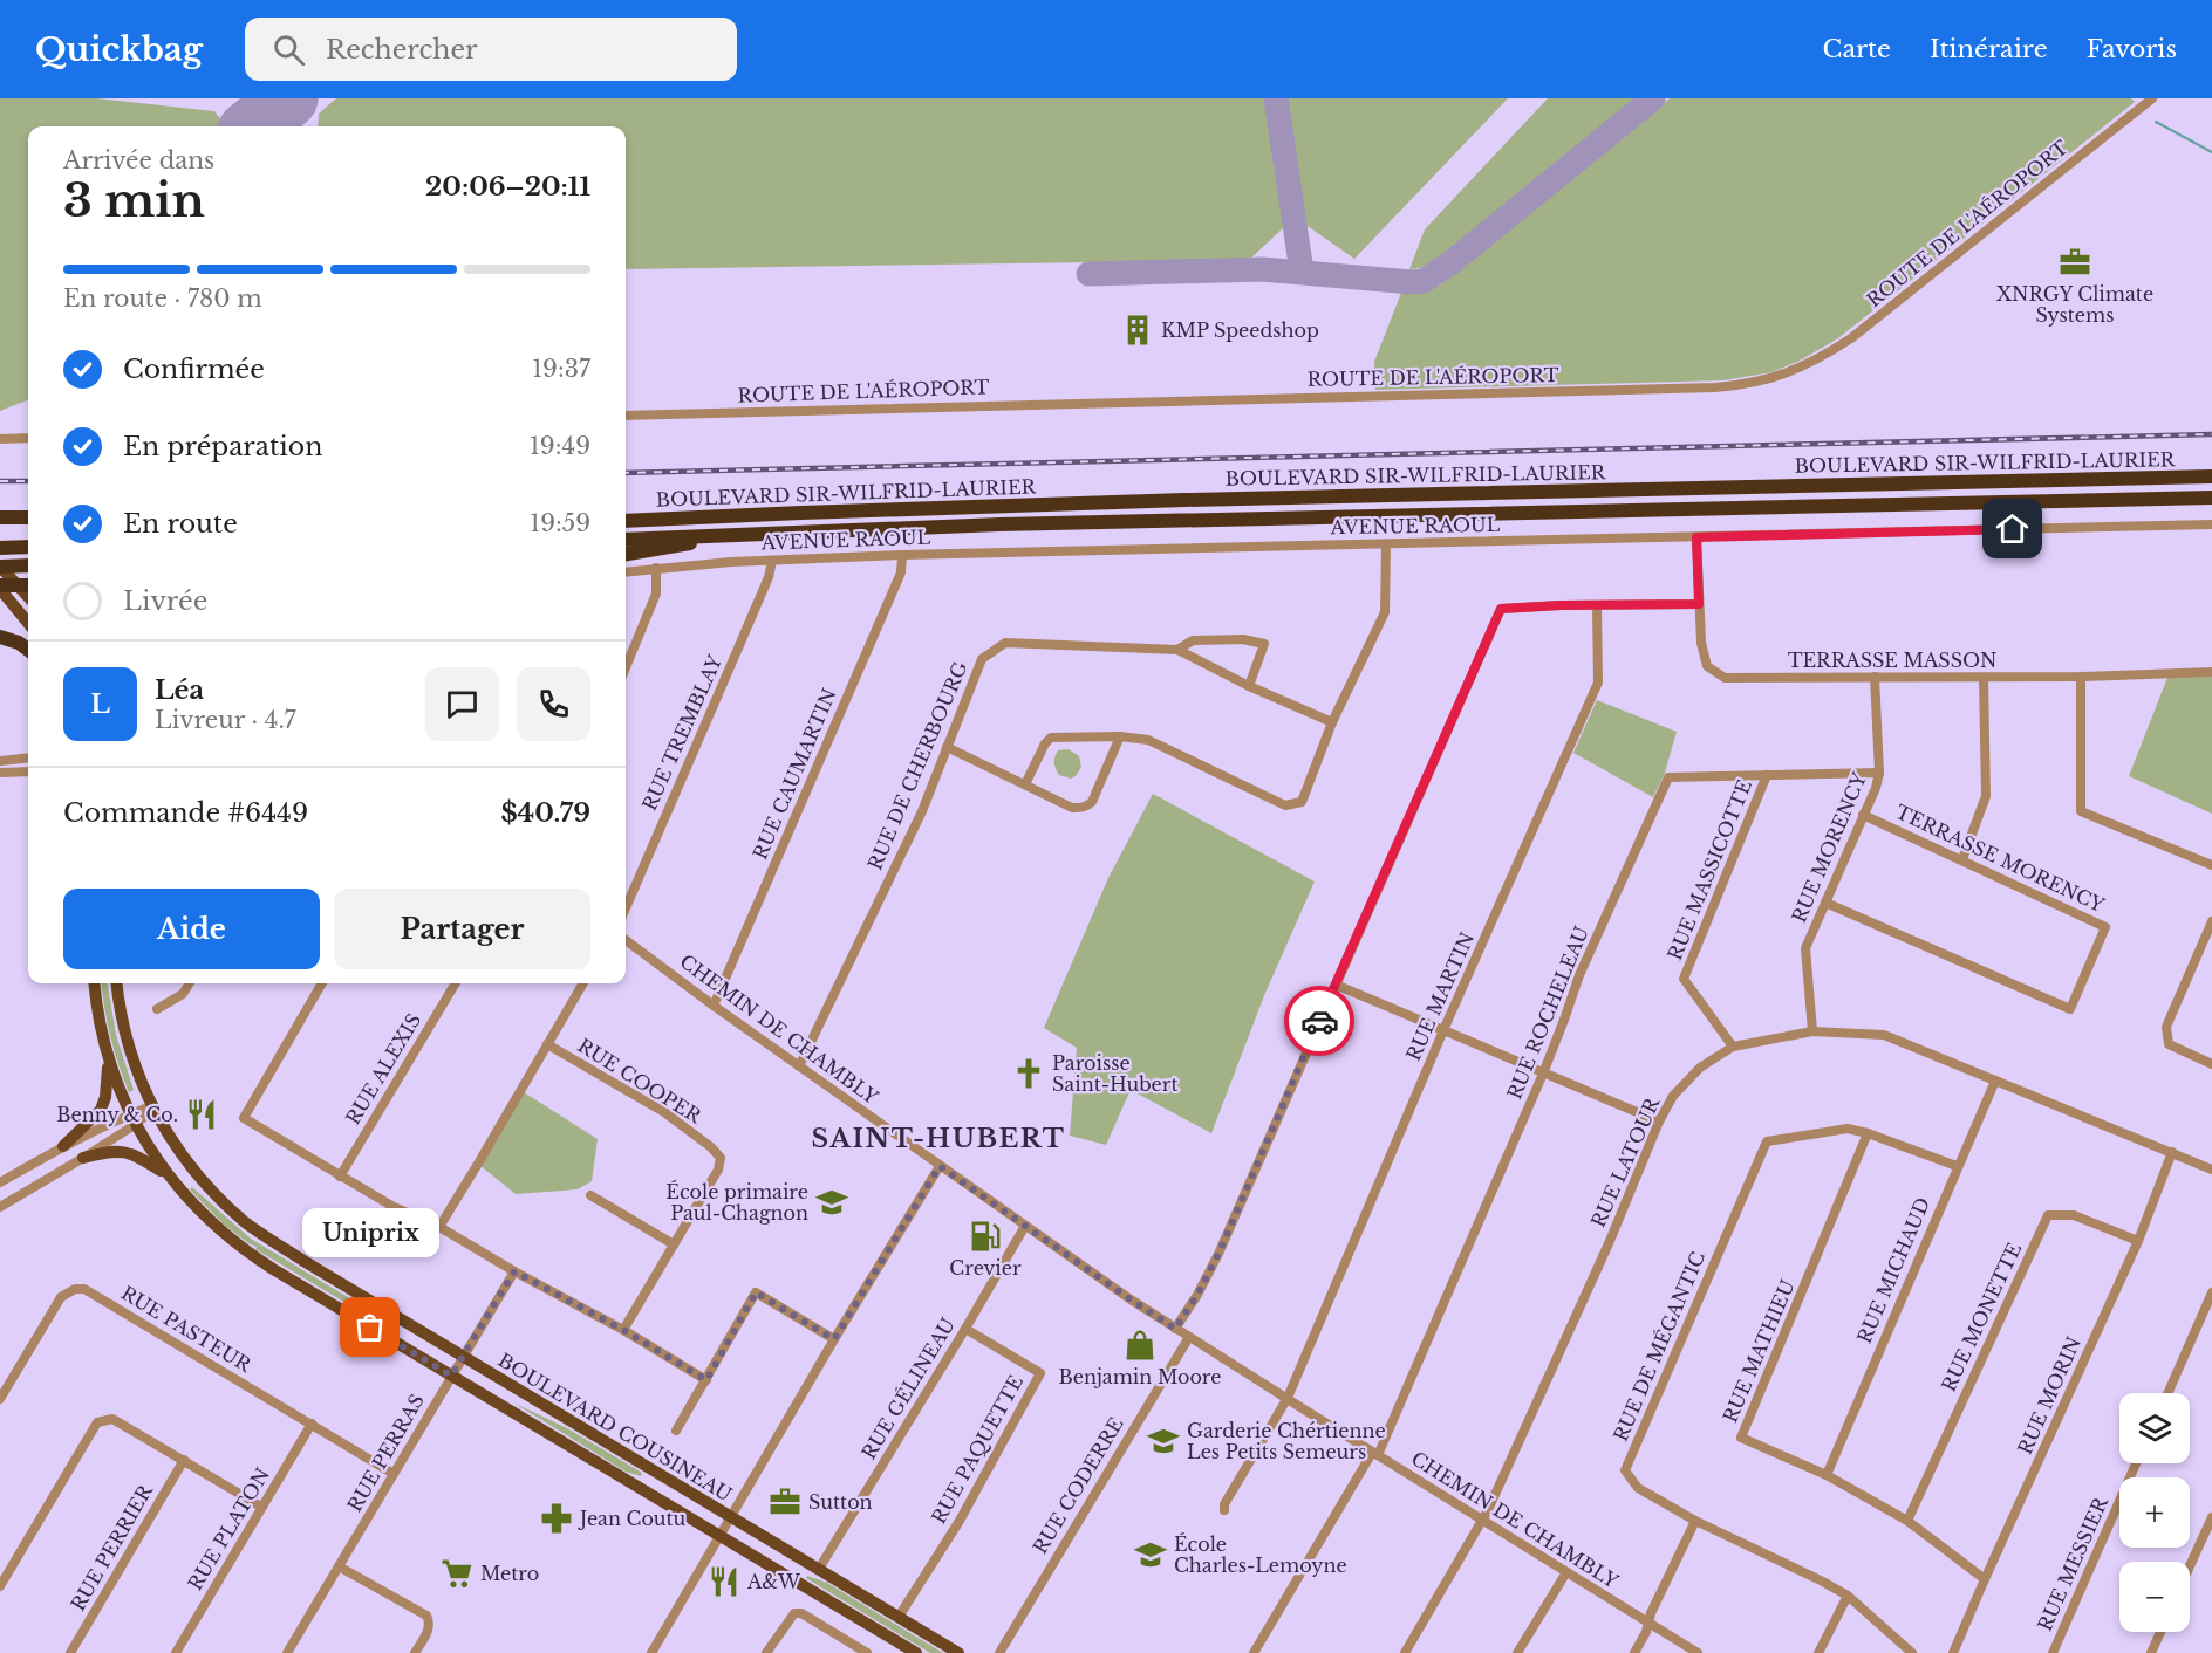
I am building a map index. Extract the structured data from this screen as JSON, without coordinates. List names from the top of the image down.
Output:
{
  "streets": {
    "highway": ["BOULEVARD SIR-WILFRID-LAURIER"],
    "main road": ["BOULEVARD COUSINEAU"],
    "street": [
      "ROUTE DE L'AÉROPORT",
      "AVENUE RAOUL",
      "TERRASSE MASSON",
      "RUE TREMBLAY",
      "RUE DE CHERBOURG",
      "RUE CAUMARTIN",
      "RUE MORENCY",
      "TERRASSE MORENCY",
      "RUE MASSICOTTE",
      "RUE MARTIN",
      "RUE ROCHELEAU",
      "CHEMIN DE CHAMBLY",
      "RUE ALEXIS",
      "RUE COOPER",
      "RUE LATOUR",
      "RUE MICHAUD",
      "RUE MONETTE",
      "RUE PASTEUR",
      "RUE DE MÉGANTIC",
      "RUE MATHIEU",
      "RUE GÉLINEAU",
      "RUE MORIN",
      "RUE PAQUETTE",
      "RUE PERRAS",
      "RUE CODERRE",
      "RUE PLATON",
      "RUE PERRIER",
      "RUE MESSIER"
    ]
  },
  "crossings": [
    ["AVENUE RAOUL", "TERRASSE MASSON"],
    ["AVENUE RAOUL", "RUE TREMBLAY"],
    ["AVENUE RAOUL", "RUE CAUMARTIN"],
    ["TERRASSE MASSON", "RUE MORENCY"],
    ["RUE DE CHERBOURG", "CHEMIN DE CHAMBLY"],
    ["RUE CAUMARTIN", "CHEMIN DE CHAMBLY"],
    ["RUE MORENCY", "TERRASSE MORENCY"],
    ["RUE MORENCY", "RUE ROCHELEAU"],
    ["RUE MORENCY", "RUE LATOUR"],
    ["RUE MASSICOTTE", "RUE ROCHELEAU"],
    ["RUE MASSICOTTE", "RUE LATOUR"],
    ["RUE MARTIN", "CHEMIN DE CHAMBLY"],
    ["RUE ROCHELEAU", "CHEMIN DE CHAMBLY"],
    ["CHEMIN DE CHAMBLY", "RUE LATOUR"],
    ["CHEMIN DE CHAMBLY", "RUE GÉLINEAU"],
    ["CHEMIN DE CHAMBLY", "RUE CODERRE"],
    ["RUE LATOUR", "RUE MICHAUD"],
    ["RUE LATOUR", "RUE MORIN"],
    ["RUE MICHAUD", "RUE DE MÉGANTIC"],
    ["RUE MICHAUD", "RUE MATHIEU"],
    ["RUE MONETTE", "RUE MATHIEU"],
    ["RUE MONETTE", "RUE MORIN"],
    ["RUE PASTEUR", "RUE PERRAS"],
    ["RUE PASTEUR", "RUE PLATON"],
    ["RUE DE MÉGANTIC", "RUE MATHIEU"],
    ["RUE MATHIEU", "RUE MORIN"],
    ["RUE GÉLINEAU", "BOULEVARD COUSINEAU"],
    ["RUE GÉLINEAU", "RUE PAQUETTE"],
    ["BOULEVARD COUSINEAU", "RUE PAQUETTE"],
    ["BOULEVARD COUSINEAU", "RUE PERRAS"]
  ],
  "districts": ["SAINT-HUBERT"],
  "places": {
    "office": ["XNRGY Climate Systems", "Sutton"],
    "building": ["KMP Speedshop"],
    "church": ["Paroisse Saint-Hubert"],
    "restaurant": ["Benny & Co.", "A&W"],
    "school or university": ["École primaire Paul-Chagnon", "Garderie Chértienne Les Petits Semeurs", "École Charles-Lemoyne"],
    "fuel station": ["Crevier"],
    "other": ["Uniprix"],
    "shop": ["Benjamin Moore"],
    "pharmacy": ["Jean Coutu"],
    "supermarket": ["Metro"]
  },
  "page": {
    "header": "Quickbag",
    "search": "Rechercher",
    "nav": ["Carte", "Itinéraire", "Favoris"],
    "heading": ["3 min", "Arrivée dans", "20:06–20:11"],
    "panel": [
      "Léa",
      "Livreur · 4.7",
      "Commande #6449",
      "$40.79"
    ],
    "bar": "En route · 780 m",
    "list": [
      ["Confirmée", "19:37"],
      ["En préparation", "19:49"],
      ["En route", "19:59"],
      "Livrée"
    ],
    "round": "L",
    "buttons": ["Aide", "Partager"],
    "bubble": "Uniprix",
    "map_buttons": ["+", "−"]
  }
}
